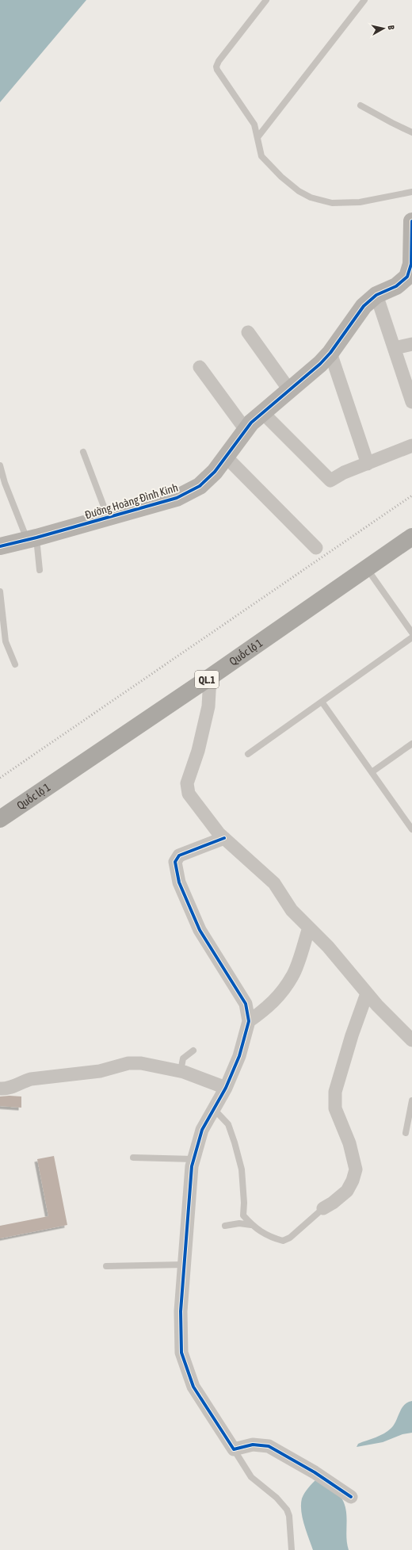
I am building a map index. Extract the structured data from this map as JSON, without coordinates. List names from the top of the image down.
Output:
{
  "streets": {
    "highway": ["Quốc lộ 1", "QL.1"],
    "street": ["Đường Hoàng Đình Kinh"]
  },
  "north": "right"
}
